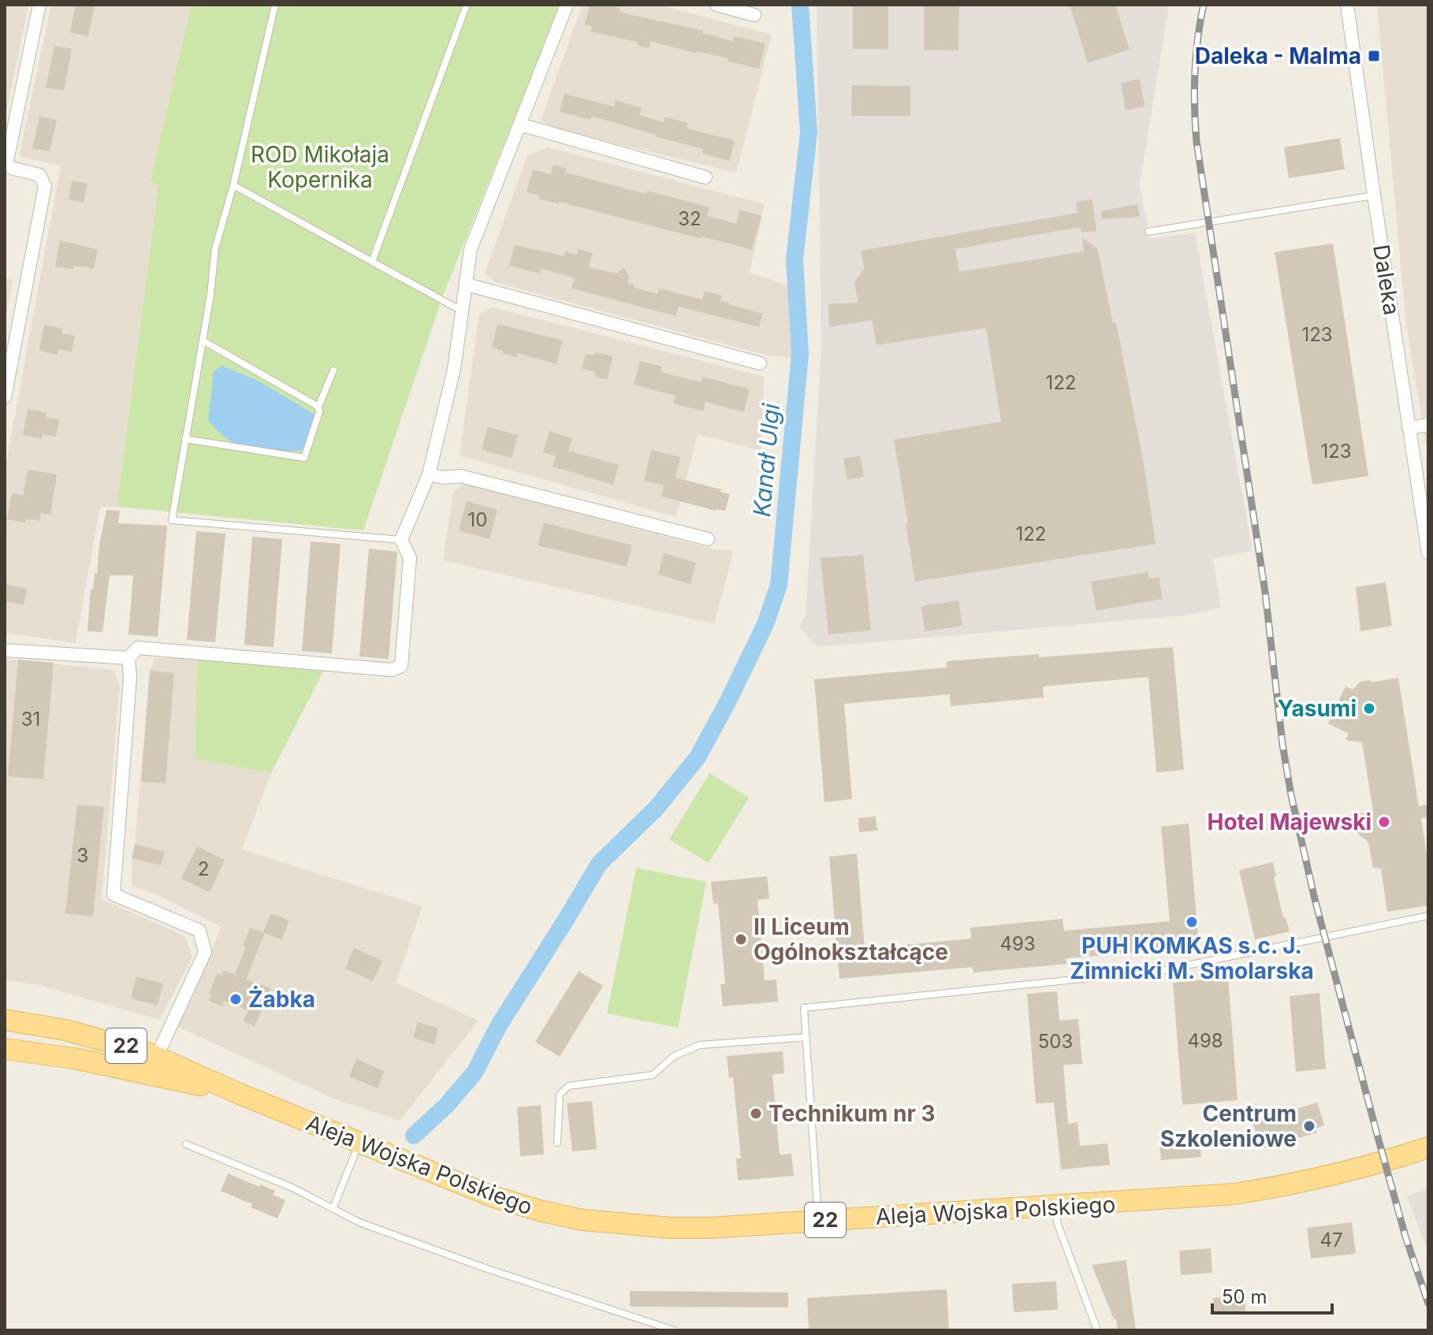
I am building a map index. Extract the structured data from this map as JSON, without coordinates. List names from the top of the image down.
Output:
{
  "streets": {
    "main road": ["22", "Aleja Wojska Polskiego"],
    "street": ["Daleka"]
  },
  "water": ["Kanał Ulgi"],
  "parks": ["ROD Mikołaja Kopernika"],
  "places": {
    "transit": ["Daleka - Malma"],
    "other": [
      "Yasumi",
      "Hotel Majewski",
      "PUH KOMKAS s.c. J. Zimnicki M. Smolarska",
      "II Liceum Ogólnokształcące",
      "Żabka",
      "Technikum nr 3",
      "Centrum Szkoleniowe"
    ]
  },
  "house_numbers": [
    "32",
    "123",
    "122",
    "123",
    "10",
    "122",
    "31",
    "3",
    "2",
    "493",
    "498",
    "503",
    "47"
  ],
  "scale_bar": "50 m"
}
